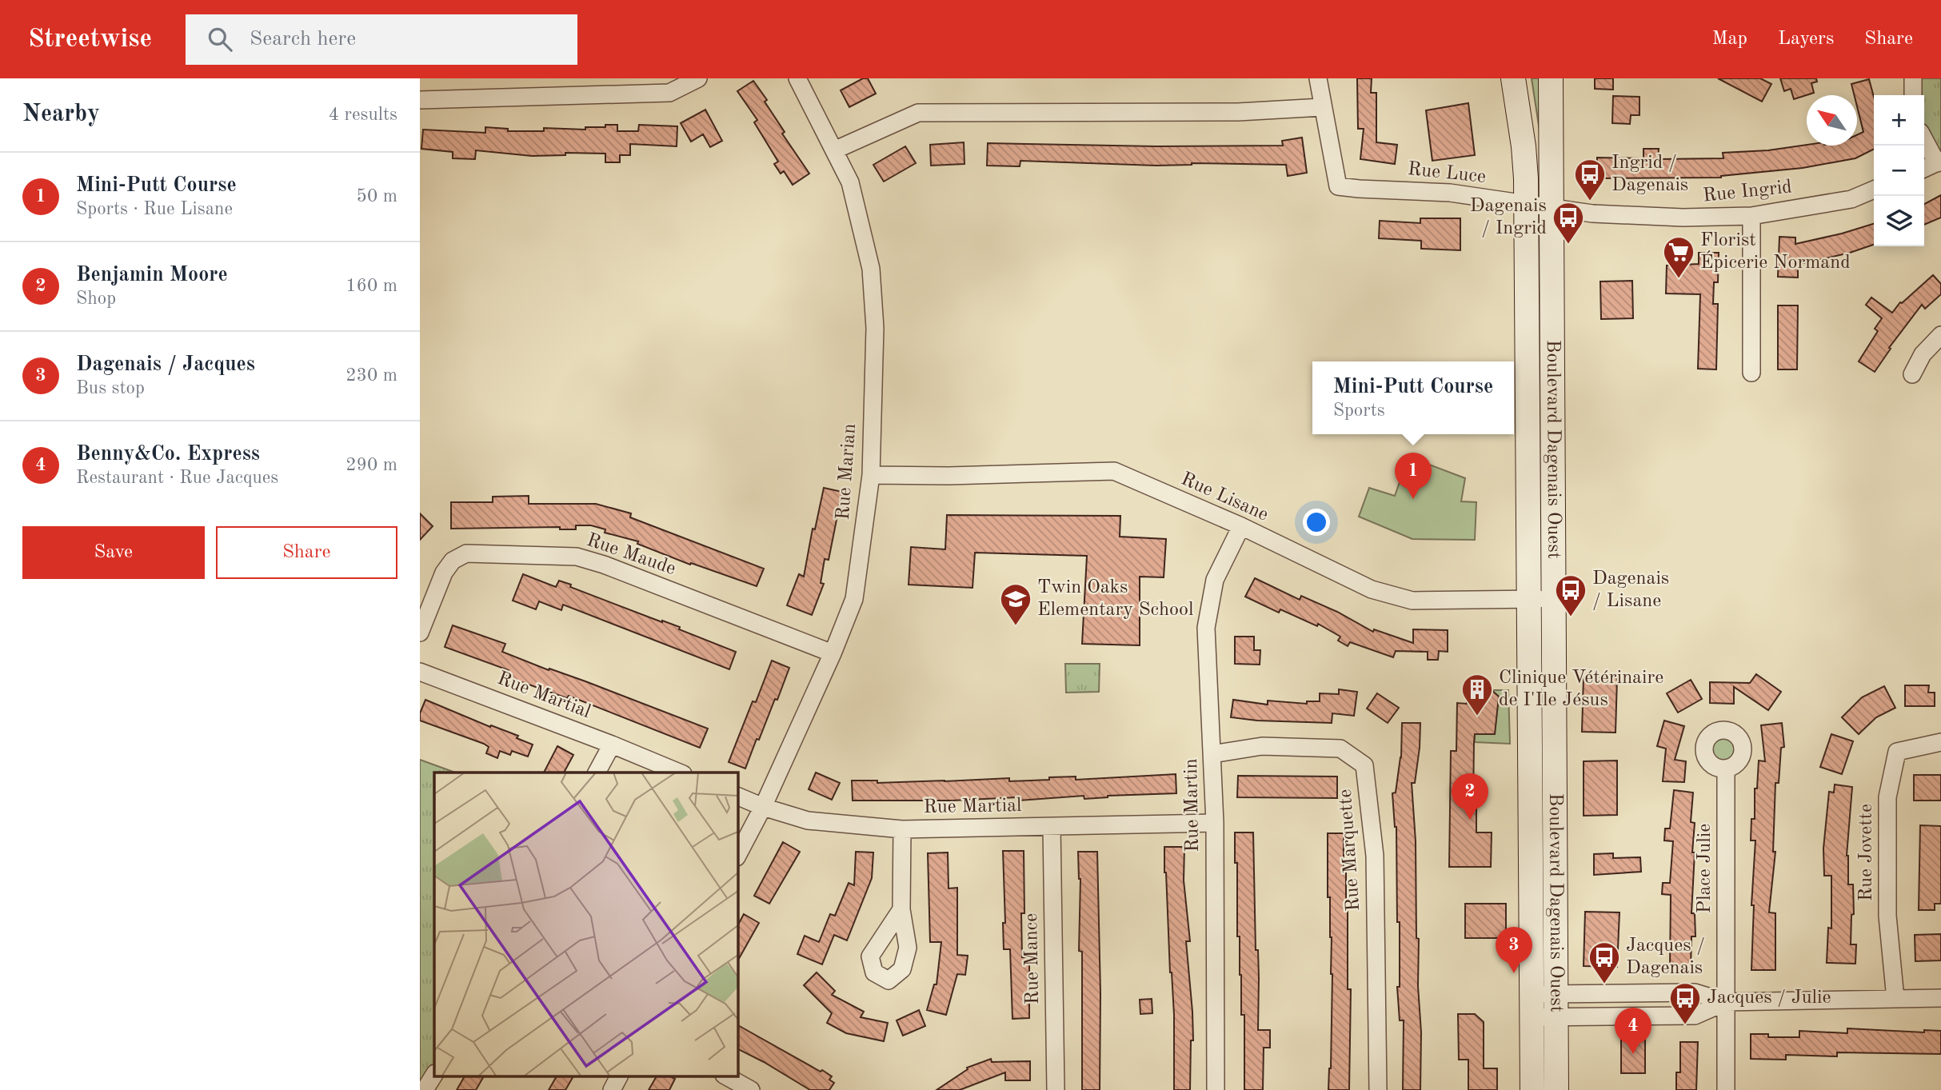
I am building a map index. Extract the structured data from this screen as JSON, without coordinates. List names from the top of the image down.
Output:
{
  "streets": {
    "main road": ["Boulevard Dagenais Ouest"],
    "street": [
      "Rue Luce",
      "Rue Ingrid",
      "Rue Marian",
      "Rue Lisane",
      "Rue Maude",
      "Rue Martial",
      "Rue Martin",
      "Rue Marquette",
      "Rue Jovette",
      "Place Julie",
      "Rue Mance"
    ]
  },
  "crossings": [
    ["Rue Luce", "Rue Ingrid"],
    ["Rue Luce", "Boulevard Dagenais Ouest"],
    ["Rue Ingrid", "Boulevard Dagenais Ouest"],
    ["Boulevard Dagenais Ouest", "Rue Lisane"],
    ["Rue Marian", "Rue Lisane"],
    ["Rue Marian", "Rue Maude"],
    ["Rue Marian", "Rue Martial"],
    ["Rue Lisane", "Rue Martin"],
    ["Rue Martial", "Rue Martin"],
    ["Rue Martial", "Rue Mance"],
    ["Rue Martin", "Rue Marquette"]
  ],
  "places": {
    "bus stop": [
      "Ingrid / Dagenais",
      "Dagenais / Ingrid",
      "Dagenais / Lisane",
      "Jacques / Dagenais",
      "Jacques / Julie"
    ],
    "supermarket": ["Florist Épicerie Normand"],
    "school or university": ["Twin Oaks Elementary School"],
    "building": ["Clinique Vétérinaire de I'Ile Jésus"]
  },
  "north": "top left",
  "page": {
    "header": "Streetwise",
    "search": "Search here",
    "nav": ["Map", "Layers", "Share"],
    "heading": ["Nearby", "4 results"],
    "map_buttons": ["+", "−"],
    "list": [
      {
        "mark": "1",
        "name": "Mini-Putt Course",
        "note": "Sports · Rue Lisane",
        "value": "50 m"
      },
      {
        "mark": "2",
        "name": "Benjamin Moore",
        "note": "Shop",
        "value": "160 m"
      },
      {
        "mark": "3",
        "name": "Dagenais / Jacques",
        "note": "Bus stop",
        "value": "230 m"
      },
      {
        "mark": "4",
        "name": "Benny&Co. Express",
        "note": "Restaurant · Rue Jacques",
        "value": "290 m"
      }
    ],
    "popup": ["Mini-Putt Course", "Sports"],
    "pins": [
      "1",
      "2",
      "3",
      "4"
    ],
    "buttons": ["Save", "Share"]
  }
}
